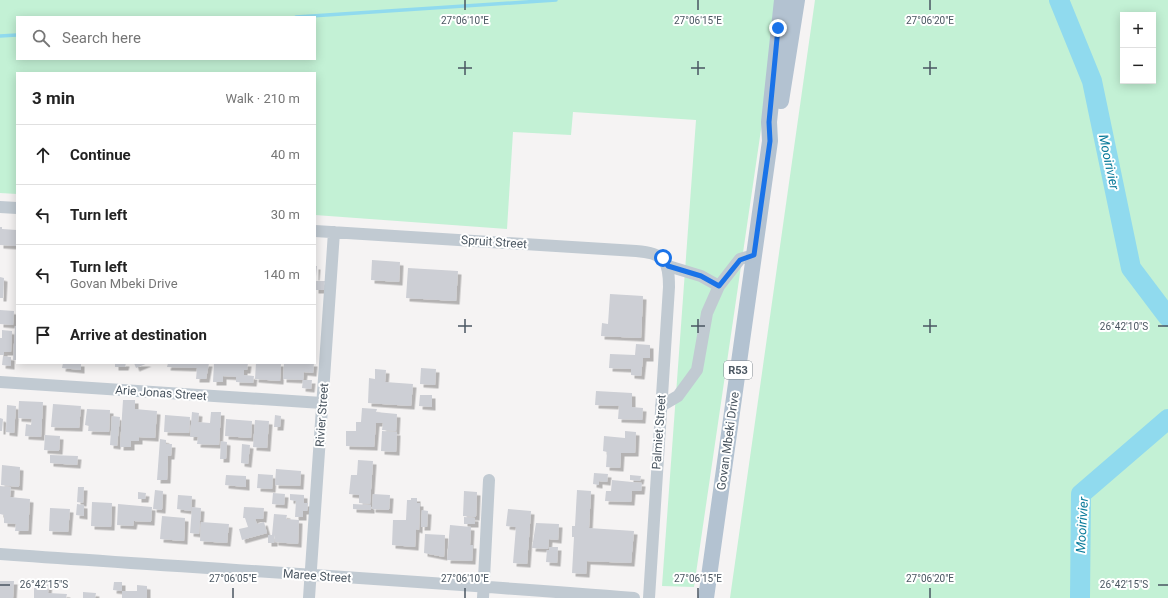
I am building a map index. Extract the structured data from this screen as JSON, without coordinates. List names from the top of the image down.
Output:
{
  "streets": {
    "main road": ["R53", "Govan Mbeki Drive"],
    "street": [
      "Spruit Street",
      "Arie Jonas Street",
      "Rivier Street",
      "Palmiet Street",
      "Maree Street"
    ]
  },
  "crossings": [
    ["Spruit Street", "Rivier Street"],
    ["Spruit Street", "Palmiet Street"],
    ["Arie Jonas Street", "Rivier Street"],
    ["Rivier Street", "Maree Street"]
  ],
  "water": ["Mooirivier"],
  "page": {
    "map_buttons": ["+", "−"],
    "search": "Search here",
    "heading": ["3 min", "Walk · 210 m"],
    "list": [
      ["Continue", "40 m"],
      ["Turn left", "30 m"],
      ["Turn left", "Govan Mbeki Drive", "140 m"],
      "Arrive at destination"
    ]
  },
  "coordinates": [
    "27°06'10\"E",
    "27°06'15\"E",
    "27°06'20\"E",
    "26°42'10\"S",
    "27°06'05\"E",
    "26°42'15\"S"
  ]
}
